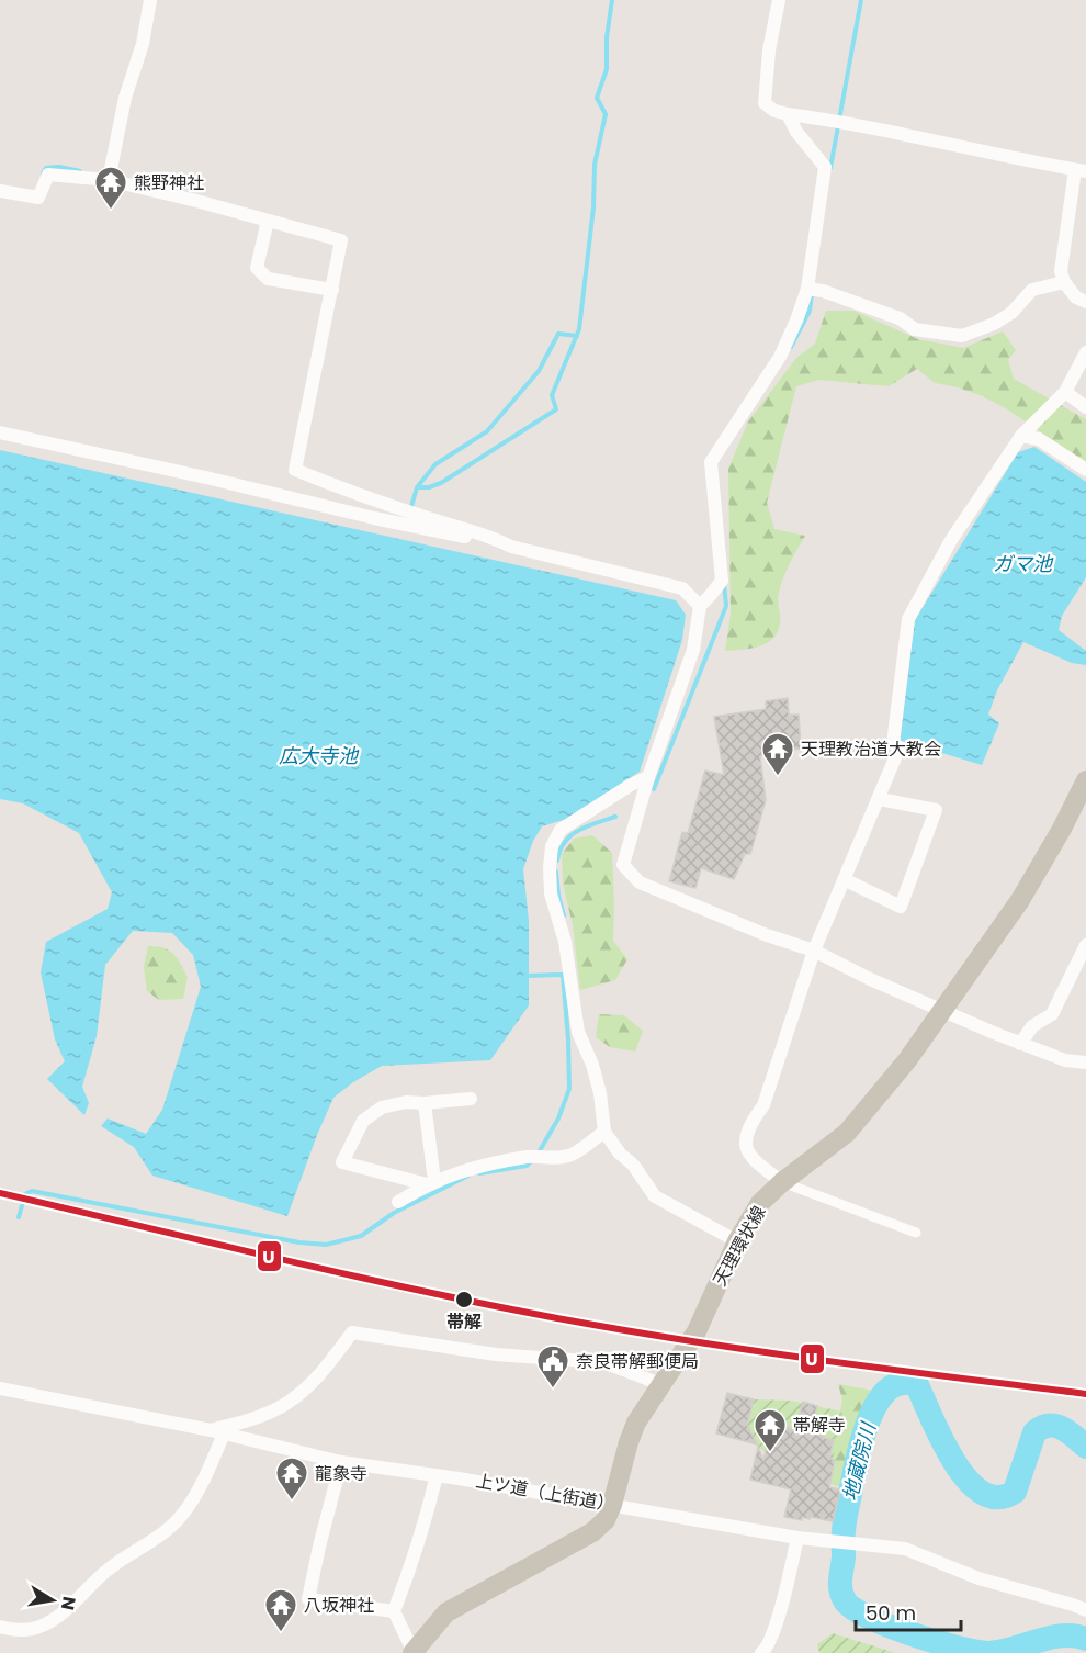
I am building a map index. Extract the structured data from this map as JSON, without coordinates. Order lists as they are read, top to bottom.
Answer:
{
  "streets": {
    "main road": ["天理環状線"],
    "street": ["上ツ道（上街道）"]
  },
  "crossings": [
    ["天理環状線", "上ツ道（上街道）"]
  ],
  "water": ["ガマ池", "広大寺池", "地蔵院川"],
  "places": {
    "temple": [
      "熊野神社",
      "天理教治道大教会",
      "帯解寺",
      "龍象寺",
      "八坂神社"
    ],
    "other": ["帯解"],
    "public building": ["奈良帯解郵便局"]
  },
  "lines": ["transit line U"],
  "scale_bar": "50 m",
  "north": "right"
}
